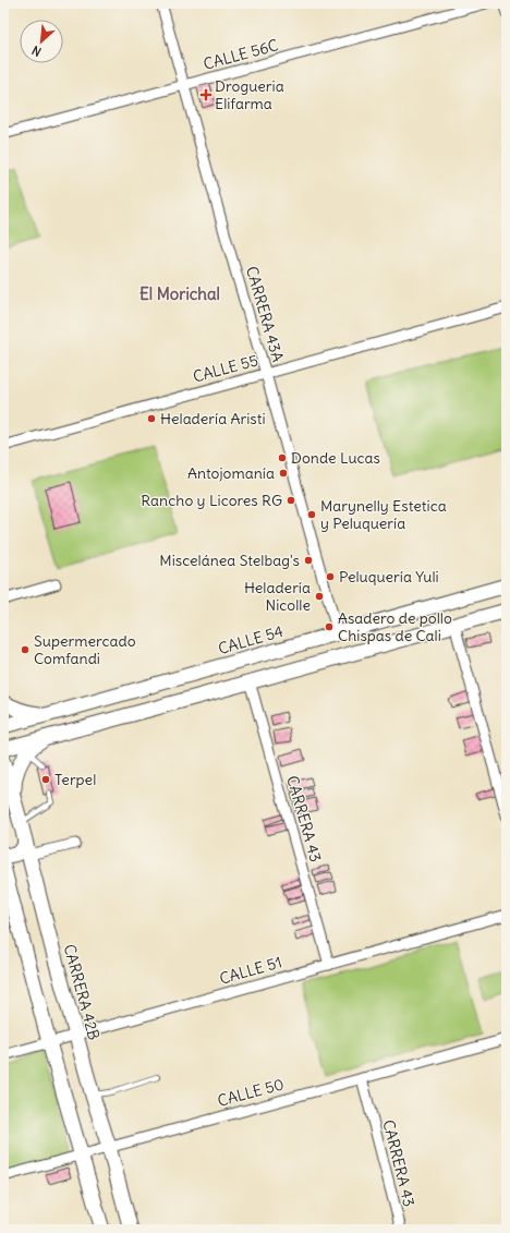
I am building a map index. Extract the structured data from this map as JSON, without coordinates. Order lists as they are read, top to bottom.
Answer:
{
  "streets": {
    "main road": ["CALLE 54", "CARRERA 42B"],
    "street": [
      "CALLE 56C",
      "CARRERA 43A",
      "CALLE 55",
      "CARRERA 43",
      "CALLE 51",
      "CALLE 50"
    ]
  },
  "crossings": [
    ["CALLE 56C", "CARRERA 43A"],
    ["CARRERA 43A", "CALLE 55"],
    ["CARRERA 43A", "CALLE 54"],
    ["CARRERA 43", "CALLE 51"],
    ["CARRERA 43", "CALLE 50"],
    ["CALLE 51", "CARRERA 42B"],
    ["CARRERA 42B", "CALLE 50"]
  ],
  "districts": ["El Morichal"],
  "places": {
    "health": ["Drogueria Elifarma"],
    "other": [
      "Heladería Aristi",
      "Donde Lucas",
      "Antojomanía",
      "Rancho y Licores RG",
      "Marynelly Estetica y Peluquería",
      "Miscelánea Stelbag's",
      "Peluquería Yuli",
      "Heladería Nicolle",
      "Asadero de pollo Chispas de Cali",
      "Supermercado Comfandi",
      "Terpel"
    ]
  },
  "north": "bottom left"
}
